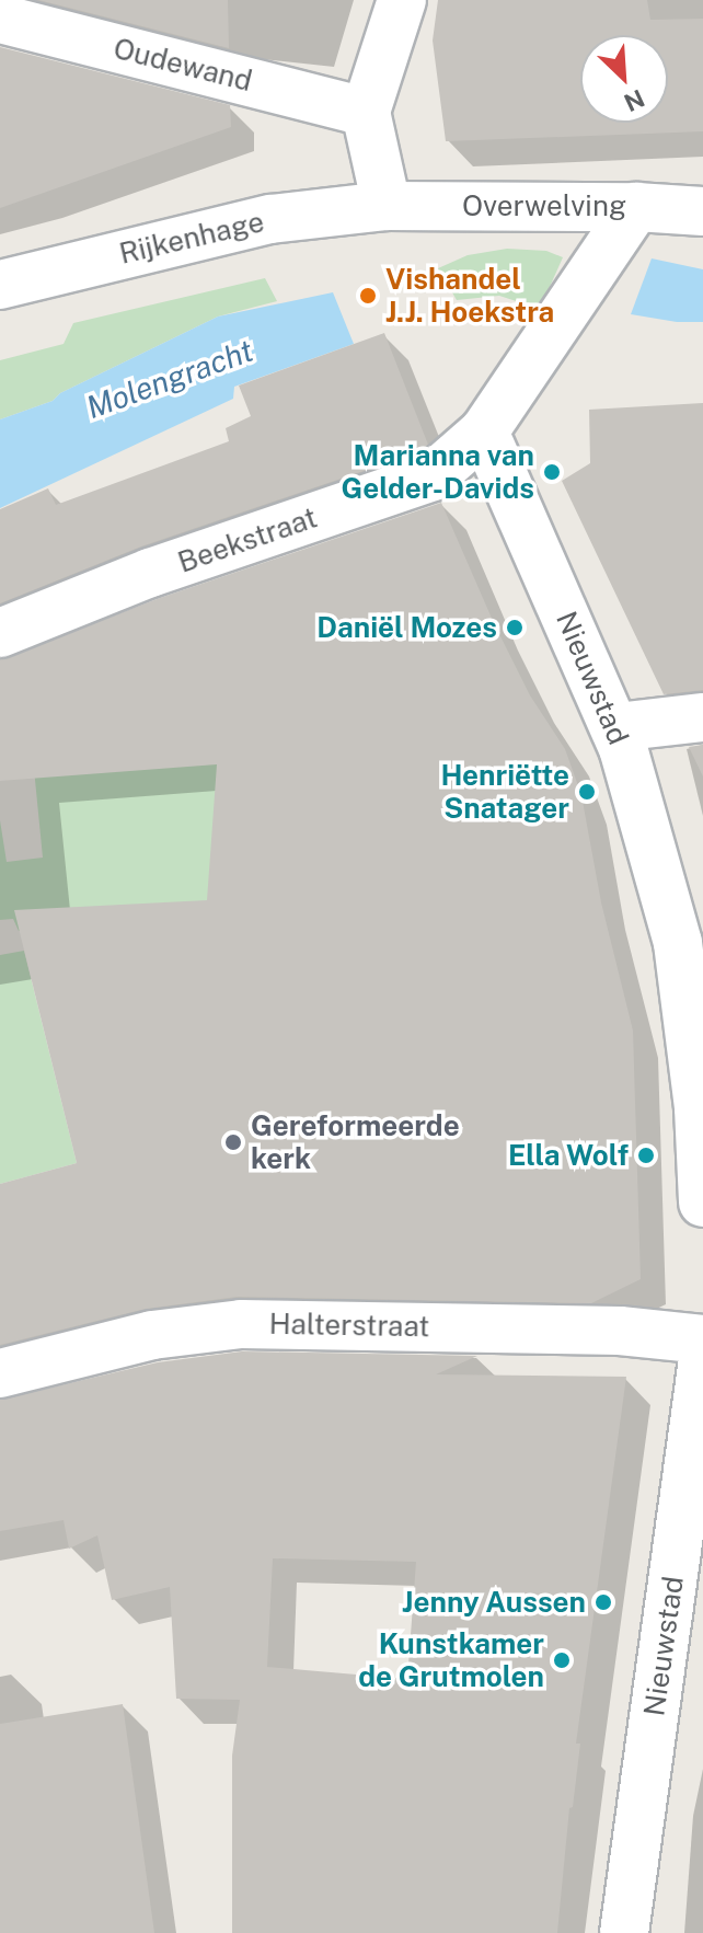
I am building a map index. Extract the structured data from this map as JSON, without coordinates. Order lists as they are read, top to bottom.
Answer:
{
  "streets": {
    "street": [
      "Oudewand",
      "Overwelving",
      "Rijkenhage",
      "Beekstraat",
      "Nieuwstad",
      "Halterstraat"
    ]
  },
  "crossings": [
    ["Overwelving", "Rijkenhage"],
    ["Beekstraat", "Nieuwstad"]
  ],
  "water": ["Molengracht"],
  "places": [
    "Vishandel J.J. Hoekstra",
    "Marianna van Gelder-Davids",
    "Daniël Mozes",
    "Henriëtte Snatager",
    "Gereformeerde kerk",
    "Ella Wolf",
    "Jenny Aussen",
    "Kunstkamer de Grutmolen"
  ],
  "north": "bottom right"
}
